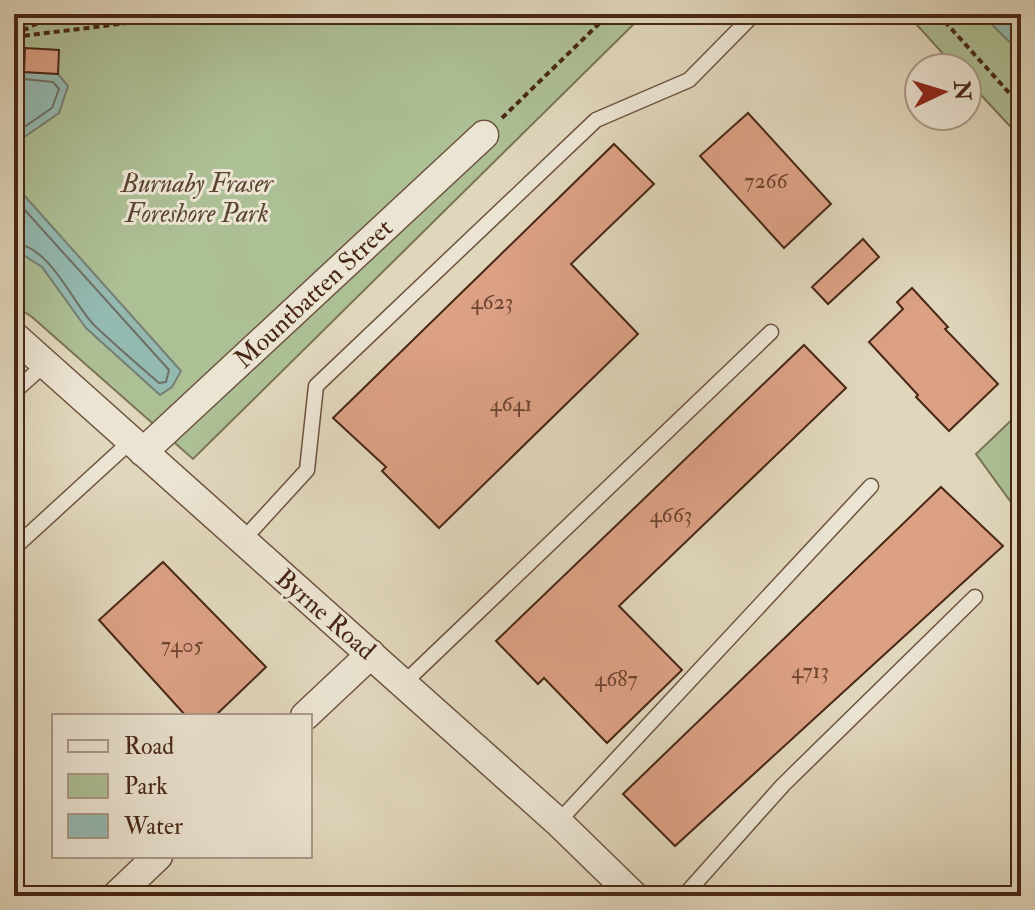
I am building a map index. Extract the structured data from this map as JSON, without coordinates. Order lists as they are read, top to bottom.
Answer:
{
  "streets": {
    "street": ["Mountbatten Street", "Byrne Road"]
  },
  "crossings": [
    ["Mountbatten Street", "Byrne Road"]
  ],
  "parks": ["Burnaby Fraser Foreshore Park"],
  "house_numbers": [
    "7266",
    "4623",
    "4641",
    "4663",
    "7405",
    "4713",
    "4687"
  ],
  "legend": ["Road", "Park", "Water"],
  "north": "right"
}
